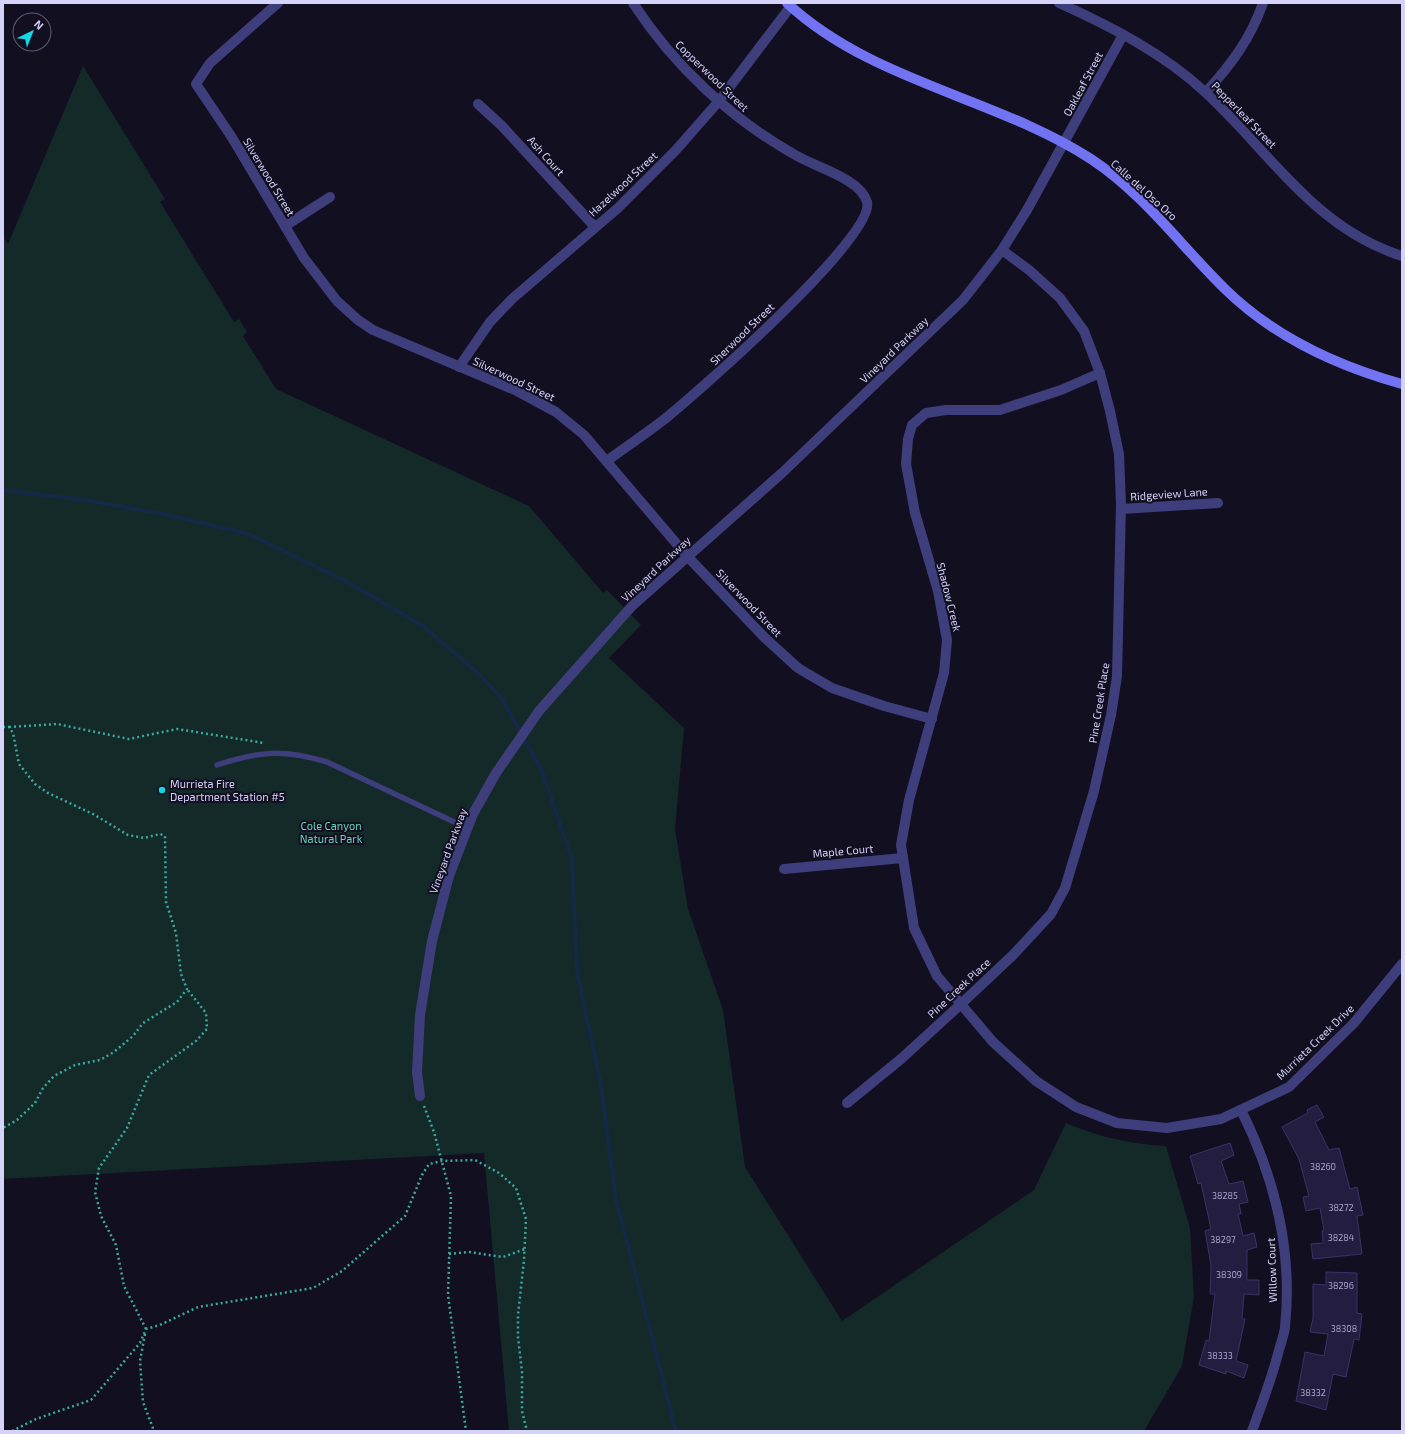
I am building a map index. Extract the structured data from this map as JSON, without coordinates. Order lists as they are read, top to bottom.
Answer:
{
  "streets": {
    "main road": ["Calle del Oso Oro"],
    "street": [
      "Copperwood Street",
      "Oakleaf Street",
      "Pepperleaf Street",
      "Ash Court",
      "Silverwood Street",
      "Hazelwood Street",
      "Sherwood Street",
      "Vineyard Parkway",
      "Ridgeview Lane",
      "Shadow Creek",
      "Pine Creek Place",
      "Maple Court",
      "Murrieta Creek Drive",
      "Willow Court"
    ]
  },
  "crossings": [
    ["Copperwood Street", "Hazelwood Street"],
    ["Copperwood Street", "Sherwood Street"],
    ["Oakleaf Street", "Pepperleaf Street"],
    ["Oakleaf Street", "Calle del Oso Oro"],
    ["Oakleaf Street", "Vineyard Parkway"],
    ["Ash Court", "Hazelwood Street"],
    ["Silverwood Street", "Hazelwood Street"],
    ["Silverwood Street", "Sherwood Street"],
    ["Silverwood Street", "Vineyard Parkway"],
    ["Silverwood Street", "Shadow Creek"],
    ["Hazelwood Street", "Calle del Oso Oro"],
    ["Calle del Oso Oro", "Vineyard Parkway"],
    ["Vineyard Parkway", "Pine Creek Place"],
    ["Ridgeview Lane", "Pine Creek Place"],
    ["Shadow Creek", "Pine Creek Place"],
    ["Shadow Creek", "Maple Court"],
    ["Shadow Creek", "Murrieta Creek Drive"],
    ["Pine Creek Place", "Murrieta Creek Drive"],
    ["Murrieta Creek Drive", "Willow Court"]
  ],
  "parks": ["Cole Canyon Natural Park"],
  "places": ["Murrieta Fire Department Station #5"],
  "house_numbers": [
    "38260",
    "38285",
    "38272",
    "38284",
    "38297",
    "38309",
    "38296",
    "38308",
    "38333",
    "38332"
  ],
  "north": "top right"
}
